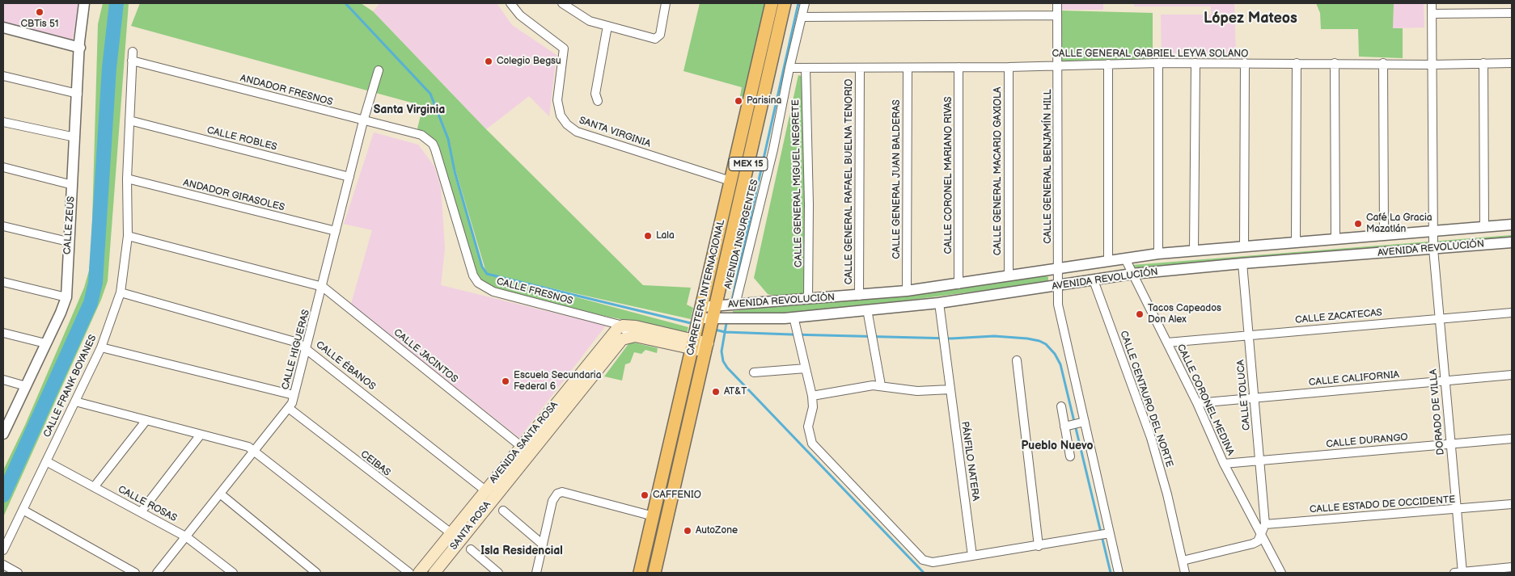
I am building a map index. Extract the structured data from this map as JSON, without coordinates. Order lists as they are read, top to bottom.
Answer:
{
  "streets": {
    "main road": [
      "MEX 15",
      "CARRETERA INTERNACIONAL",
      "AVENIDA SANTA ROSA",
      "SANTA ROSA"
    ],
    "street": [
      "CALLE GENERAL GABRIEL LEYVA SOLANO",
      "ANDADOR FRESNOS",
      "SANTA VIRGINIA",
      "CALLE ROBLES",
      "CALLE GENERAL BENJAMÍN HILL",
      "CALLE GENERAL MACARIO GAXIOLA",
      "CALLE CORONEL MARIANO RIVAS",
      "CALLE GENERAL JUAN BALDERAS",
      "CALLE GENERAL RAFAEL BUELNA TENORIO",
      "CALLE GENERAL MIGUEL NEGRETE",
      "ANDADOR GIRASOLES",
      "CALLE ZEUS",
      "AVENIDA INSURGENTES",
      "AVENIDA REVOLUCIÓN",
      "CALLE FRESNOS",
      "CALLE ZACATECAS",
      "CALLE HIGUERAS",
      "CALLE JACINTOS",
      "CALLE ÉBANOS",
      "CALLE CALIFORNIA",
      "CALLE FRANK BOYANES",
      "CALLE TOLUCA",
      "CALLE CENTAURO DEL NORTE",
      "CALLE CORONEL MEDINA",
      "DORADO DE VILLA",
      "CALLE DURANGO",
      "PÁNFILO NATERA",
      "CEIBAS",
      "CALLE ROSAS",
      "CALLE ESTADO DE OCCIDENTE"
    ]
  },
  "crossings": [
    ["CALLE GENERAL GABRIEL LEYVA SOLANO", "CALLE GENERAL BENJAMÍN HILL"],
    ["CALLE GENERAL GABRIEL LEYVA SOLANO", "CALLE GENERAL MACARIO GAXIOLA"],
    ["CALLE GENERAL GABRIEL LEYVA SOLANO", "CALLE CORONEL MARIANO RIVAS"],
    ["CALLE GENERAL GABRIEL LEYVA SOLANO", "CALLE GENERAL JUAN BALDERAS"],
    ["CALLE GENERAL GABRIEL LEYVA SOLANO", "CALLE GENERAL RAFAEL BUELNA TENORIO"],
    ["CALLE GENERAL GABRIEL LEYVA SOLANO", "CALLE GENERAL MIGUEL NEGRETE"],
    ["CALLE GENERAL GABRIEL LEYVA SOLANO", "AVENIDA INSURGENTES"],
    ["CALLE GENERAL GABRIEL LEYVA SOLANO", "DORADO DE VILLA"],
    ["ANDADOR FRESNOS", "CALLE FRESNOS"],
    ["ANDADOR FRESNOS", "CALLE HIGUERAS"],
    ["ANDADOR FRESNOS", "CALLE FRANK BOYANES"],
    ["SANTA VIRGINIA", "CARRETERA INTERNACIONAL"],
    ["CALLE ROBLES", "CALLE HIGUERAS"],
    ["CALLE ROBLES", "CALLE FRANK BOYANES"],
    ["CALLE GENERAL BENJAMÍN HILL", "AVENIDA REVOLUCIÓN"],
    ["CALLE GENERAL MACARIO GAXIOLA", "AVENIDA REVOLUCIÓN"],
    ["CALLE CORONEL MARIANO RIVAS", "AVENIDA REVOLUCIÓN"],
    ["CALLE GENERAL JUAN BALDERAS", "AVENIDA REVOLUCIÓN"],
    ["CALLE GENERAL RAFAEL BUELNA TENORIO", "AVENIDA REVOLUCIÓN"],
    ["CALLE GENERAL MIGUEL NEGRETE", "AVENIDA REVOLUCIÓN"],
    ["ANDADOR GIRASOLES", "CALLE HIGUERAS"],
    ["ANDADOR GIRASOLES", "CALLE FRANK BOYANES"],
    ["AVENIDA INSURGENTES", "AVENIDA REVOLUCIÓN"],
    ["AVENIDA REVOLUCIÓN", "CARRETERA INTERNACIONAL"],
    ["AVENIDA REVOLUCIÓN", "CALLE TOLUCA"],
    ["AVENIDA REVOLUCIÓN", "CALLE CENTAURO DEL NORTE"],
    ["AVENIDA REVOLUCIÓN", "CALLE CORONEL MEDINA"],
    ["AVENIDA REVOLUCIÓN", "DORADO DE VILLA"],
    ["AVENIDA REVOLUCIÓN", "PÁNFILO NATERA"],
    ["CALLE FRESNOS", "AVENIDA SANTA ROSA"],
    ["CALLE ZACATECAS", "CALLE TOLUCA"],
    ["CALLE ZACATECAS", "CALLE CORONEL MEDINA"],
    ["CALLE ZACATECAS", "DORADO DE VILLA"],
    ["CALLE HIGUERAS", "CALLE JACINTOS"],
    ["CALLE HIGUERAS", "CALLE ÉBANOS"],
    ["CALLE HIGUERAS", "CEIBAS"],
    ["CALLE HIGUERAS", "CALLE ROSAS"],
    ["CALLE JACINTOS", "AVENIDA SANTA ROSA"],
    ["CALLE JACINTOS", "SANTA ROSA"],
    ["CALLE ÉBANOS", "CALLE FRANK BOYANES"],
    ["CALLE ÉBANOS", "AVENIDA SANTA ROSA"],
    ["CALLE CALIFORNIA", "CALLE TOLUCA"],
    ["CALLE CALIFORNIA", "CALLE CORONEL MEDINA"],
    ["CALLE CALIFORNIA", "DORADO DE VILLA"],
    ["CALLE FRANK BOYANES", "CALLE ROSAS"],
    ["CALLE TOLUCA", "CALLE DURANGO"],
    ["CALLE TOLUCA", "CALLE ESTADO DE OCCIDENTE"],
    ["CALLE CORONEL MEDINA", "CALLE DURANGO"],
    ["DORADO DE VILLA", "CALLE DURANGO"],
    ["DORADO DE VILLA", "CALLE ESTADO DE OCCIDENTE"],
    ["AVENIDA SANTA ROSA", "CEIBAS"],
    ["AVENIDA SANTA ROSA", "SANTA ROSA"],
    ["CEIBAS", "SANTA ROSA"]
  ],
  "districts": [
    "López Mateos",
    "Santa Virginia",
    "Pueblo Nuevo",
    "Isla Residencial"
  ],
  "places": [
    "CBTis 51",
    "Colegio Begsu",
    "Parisina",
    "Café La Gracia Mazatlán",
    "Lala",
    "Tacos Capeados Don Alex",
    "Escuela Secundaria Federal 6",
    "AT&T",
    "CAFFENIO",
    "AutoZone"
  ]
}
